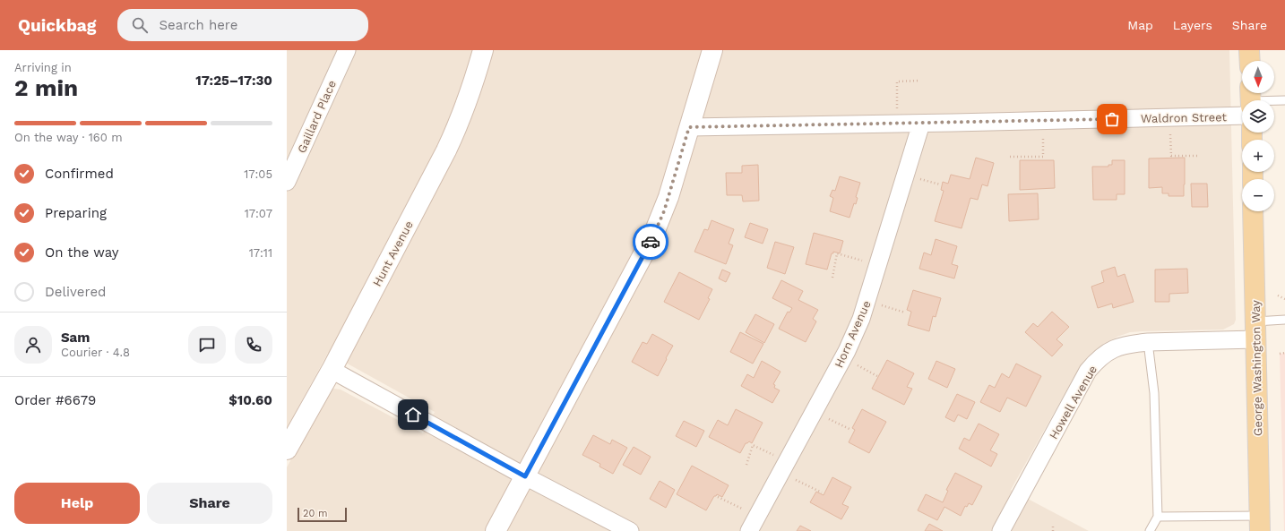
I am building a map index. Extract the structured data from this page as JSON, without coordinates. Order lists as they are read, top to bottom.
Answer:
{
  "streets": {
    "main road": ["George Washington Way"],
    "street": [
      "Gaillard Place",
      "Waldron Street",
      "Hunt Avenue",
      "Horn Avenue",
      "Howell Avenue"
    ]
  },
  "crossings": [
    ["Waldron Street", "Horn Avenue"],
    ["George Washington Way", "Howell Avenue"]
  ],
  "scale_bar": "20 m",
  "north": "bottom",
  "page": {
    "header": "Quickbag",
    "search": "Search here",
    "nav": ["Map", "Layers", "Share"],
    "heading": ["2 min", "Arriving in", "17:25–17:30"],
    "panel": [
      "Sam",
      "Courier · 4.8",
      "Order #6679",
      "$10.60"
    ],
    "map_buttons": ["+", "−"],
    "bar": "On the way · 160 m",
    "list": [
      ["Confirmed", "17:05"],
      ["Preparing", "17:07"],
      ["On the way", "17:11"],
      "Delivered"
    ],
    "buttons": ["Help", "Share"],
    "scale": "20 m"
  }
}
